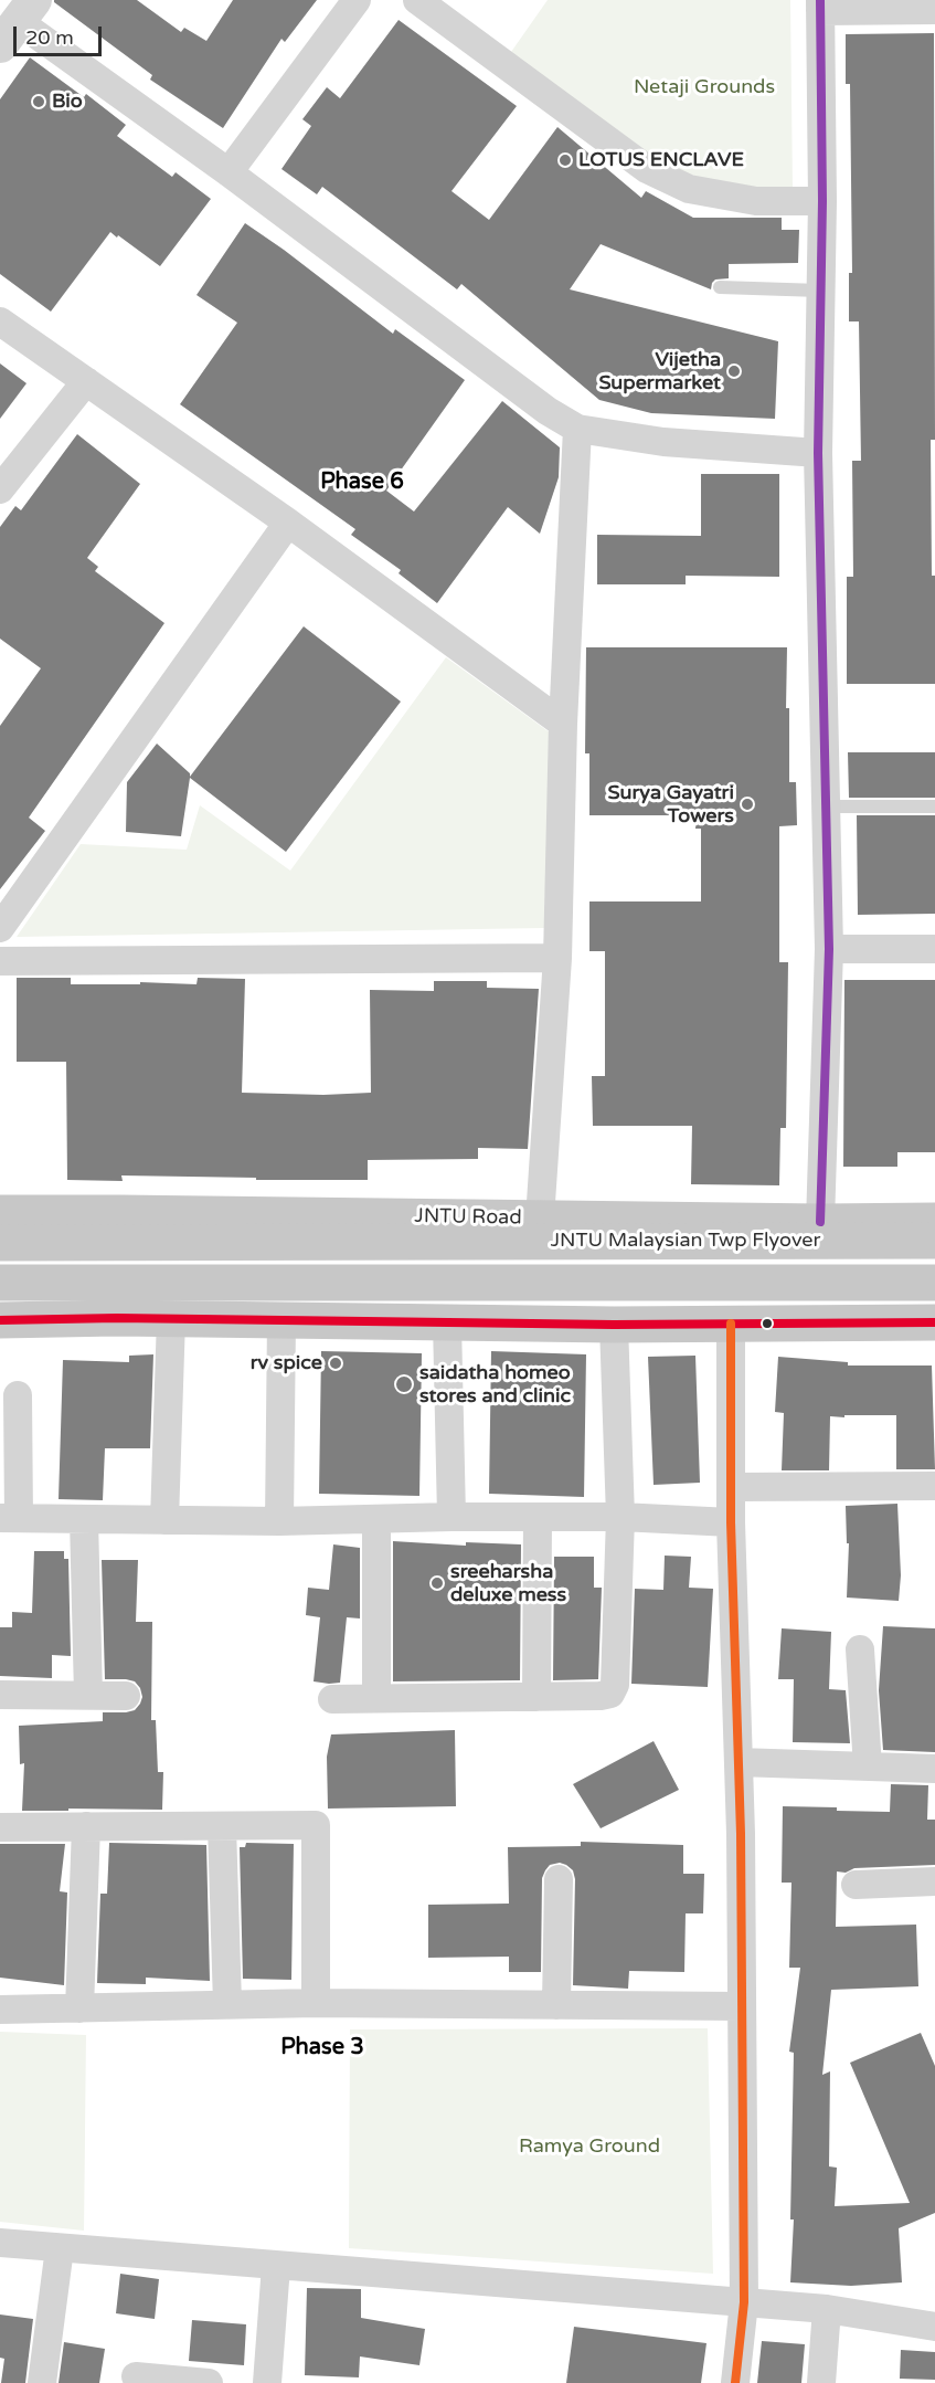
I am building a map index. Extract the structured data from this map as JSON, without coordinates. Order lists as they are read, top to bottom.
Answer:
{
  "streets": {
    "main road": ["JNTU Road", "JNTU Malaysian Twp Flyover"]
  },
  "districts": ["Phase 6", "Phase 3"],
  "parks": ["Netaji Grounds", "Ramya Ground"],
  "places": [
    "Bio",
    "LOTUS ENCLAVE",
    "Vijetha Supermarket",
    "Surya Gayatri Towers",
    "rv spice",
    "saidatha homeo stores and clinic",
    "sreeharsha deluxe mess"
  ],
  "lines": ["transit line 20"],
  "scale_bar": "20 m"
}
